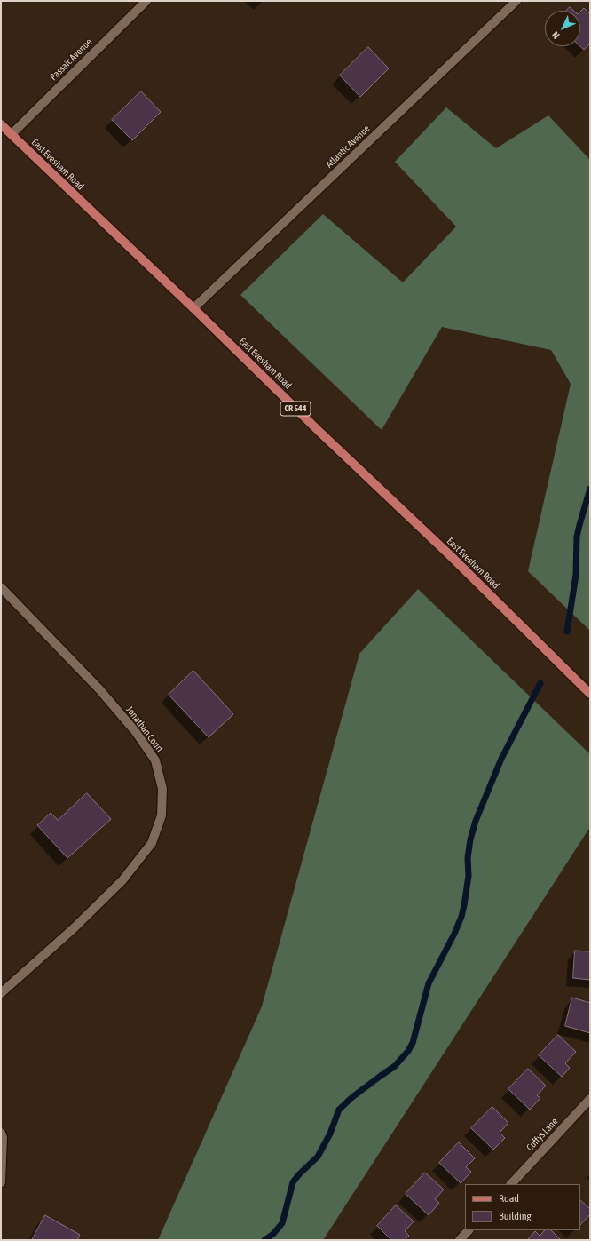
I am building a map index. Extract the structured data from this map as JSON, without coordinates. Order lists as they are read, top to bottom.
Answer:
{
  "streets": {
    "main road": ["East Evesham Road", "CR 544"],
    "street": [
      "Passaic Avenue",
      "Atlantic Avenue",
      "Jonathan Court",
      "Cuffys Lane"
    ]
  },
  "crossings": [
    ["Passaic Avenue", "East Evesham Road"],
    ["Atlantic Avenue", "East Evesham Road"]
  ],
  "legend": ["Road", "Building"],
  "north": "bottom left"
}
